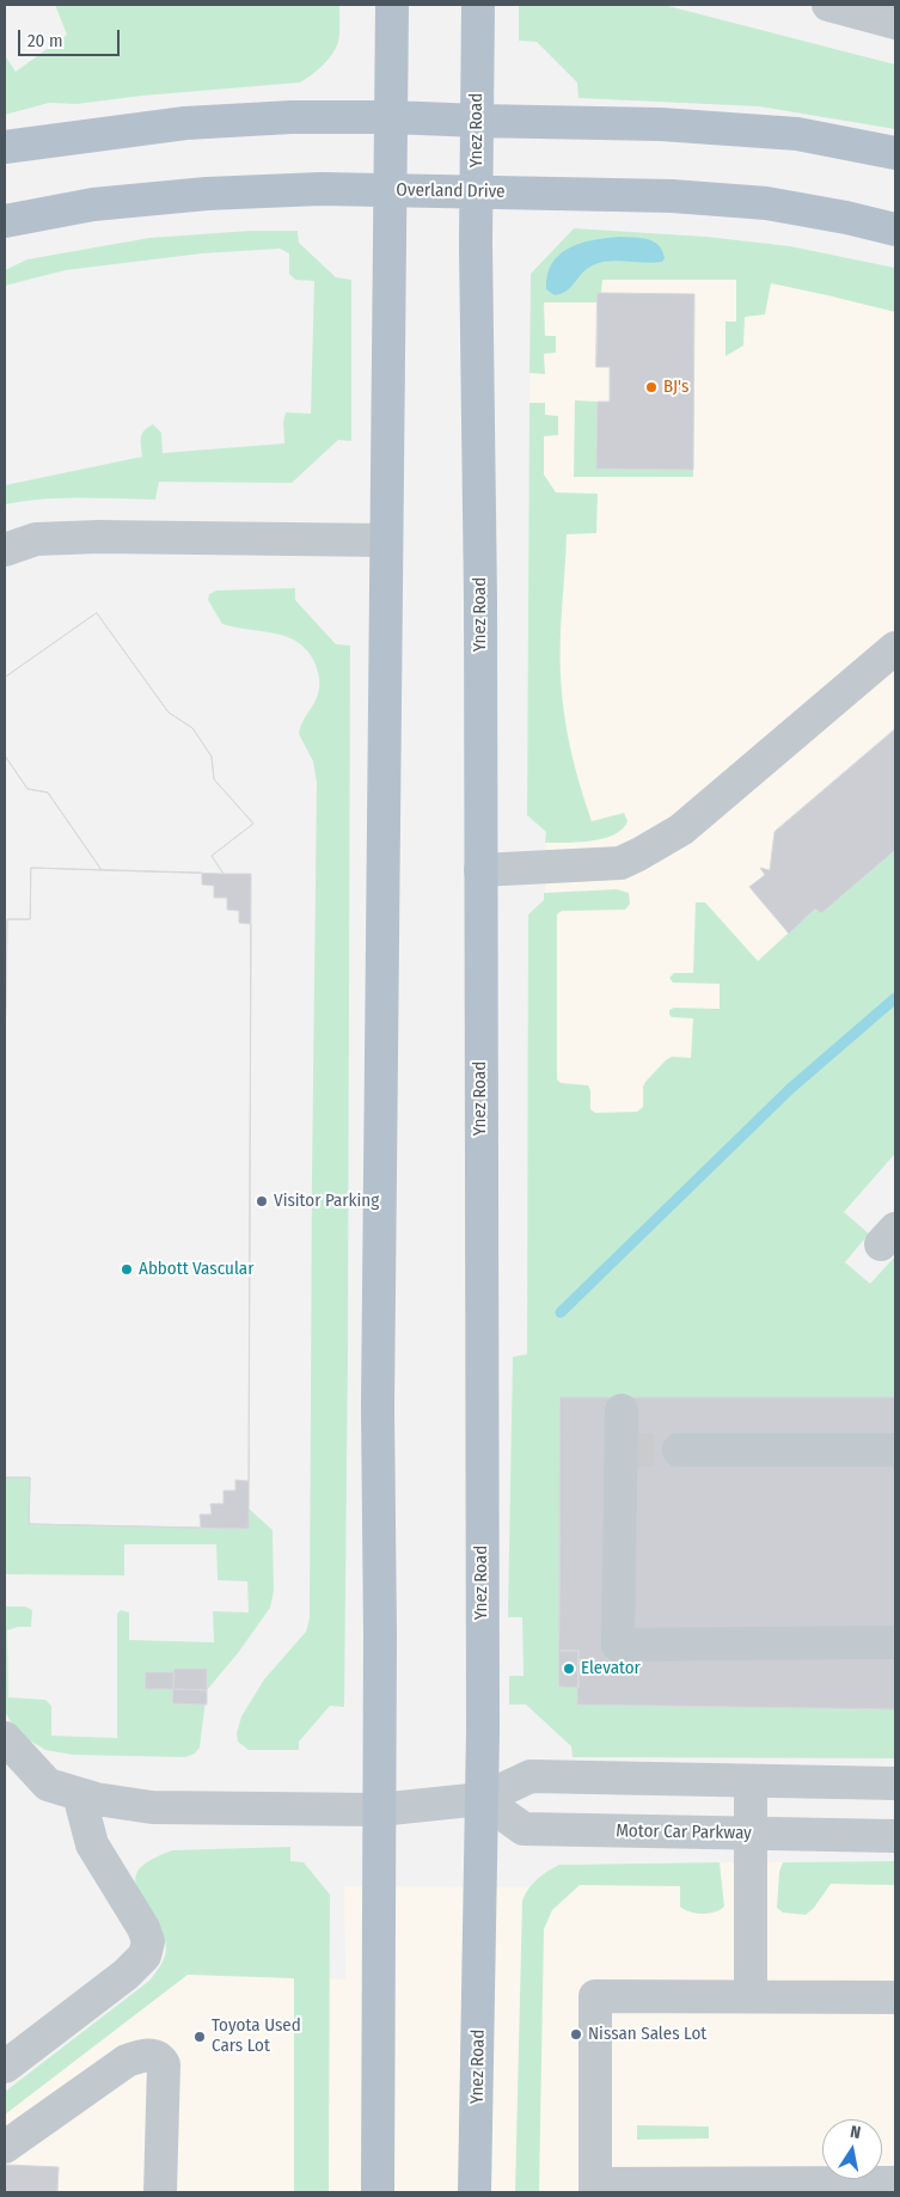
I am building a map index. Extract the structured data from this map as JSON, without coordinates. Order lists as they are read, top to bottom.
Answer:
{
  "streets": {
    "main road": ["Ynez Road", "Overland Drive"],
    "street": ["Motor Car Parkway"]
  },
  "crossings": [
    ["Ynez Road", "Overland Drive"],
    ["Ynez Road", "Motor Car Parkway"]
  ],
  "places": [
    "BJ's",
    "Visitor Parking",
    "Abbott Vascular",
    "Elevator",
    "Nissan Sales Lot",
    "Toyota Used Cars Lot"
  ],
  "scale_bar": "20 m",
  "north": "top"
}
